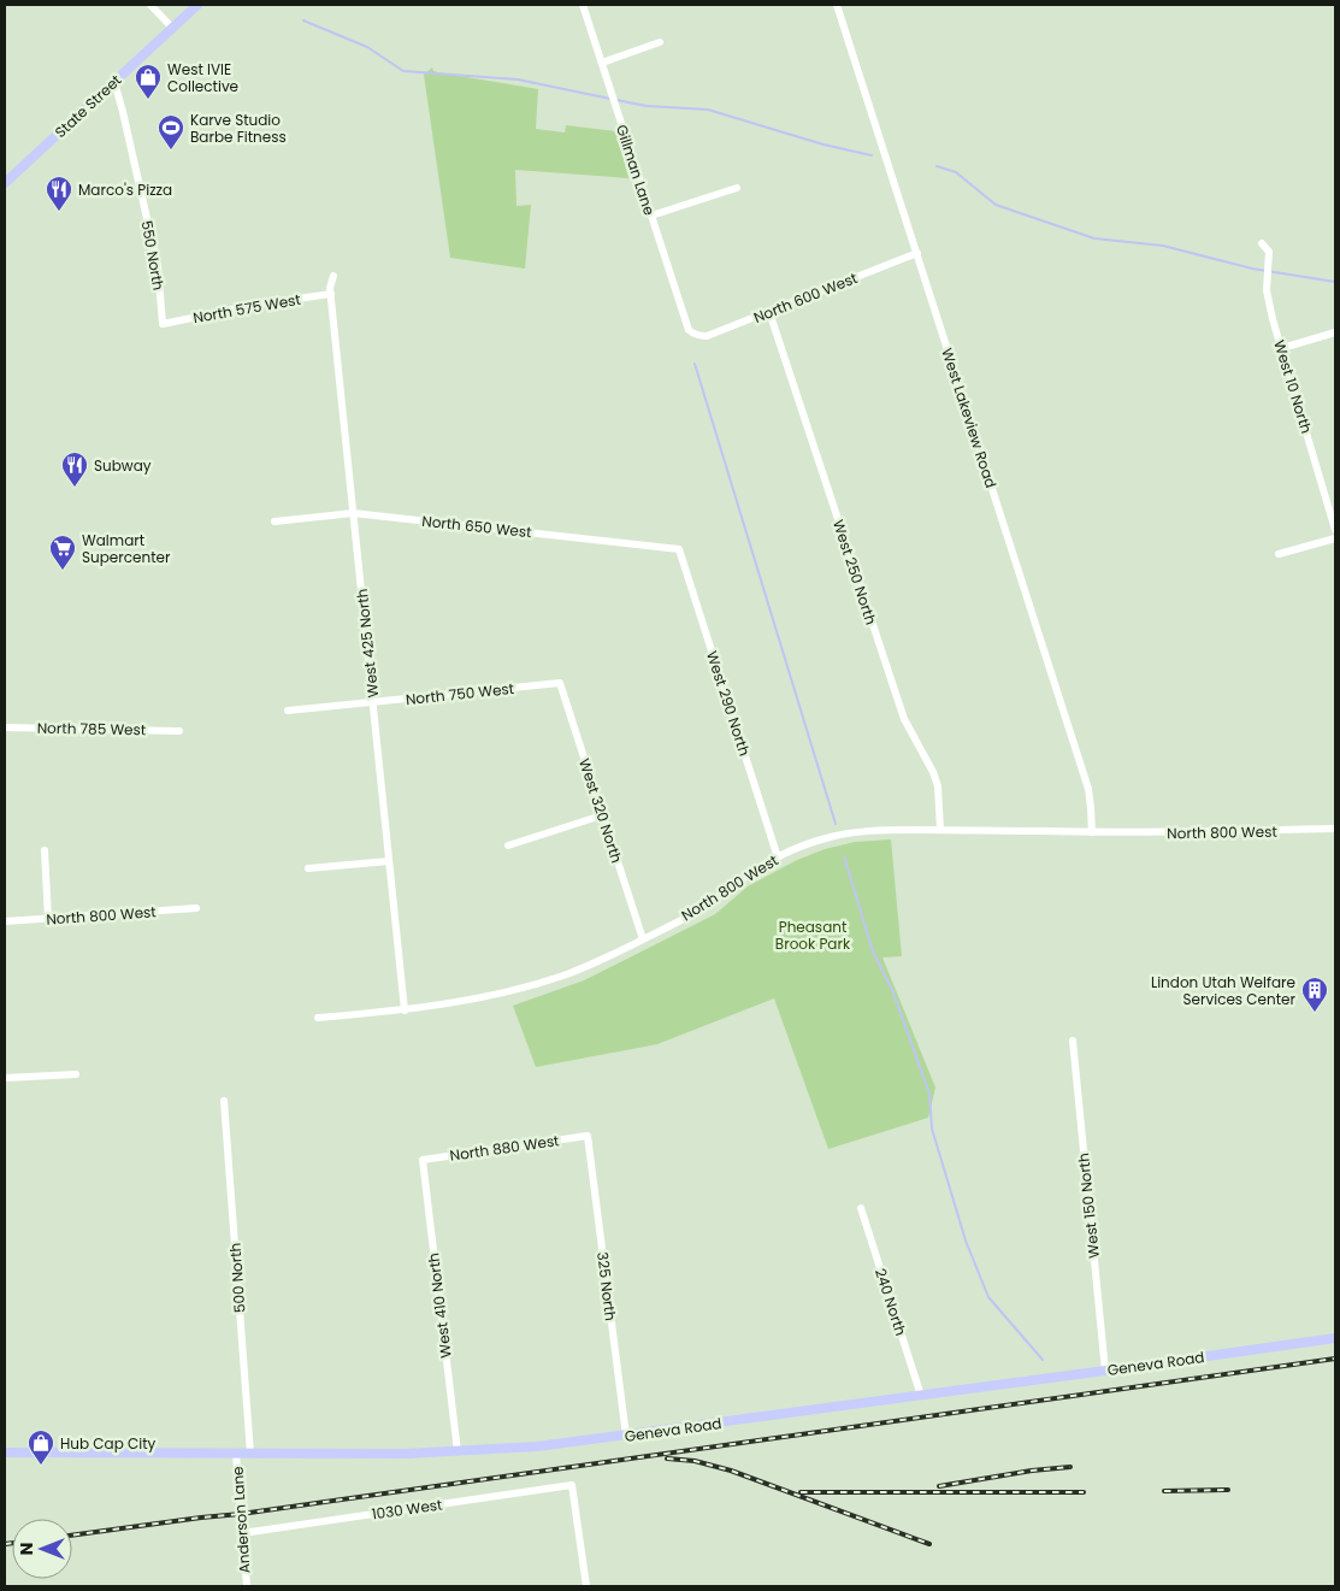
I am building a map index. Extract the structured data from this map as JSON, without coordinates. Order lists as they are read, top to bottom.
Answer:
{
  "streets": {
    "main road": ["State Street", "Geneva Road"],
    "street": [
      "Gillman Lane",
      "550 North",
      "North 600 West",
      "North 575 West",
      "West 10 North",
      "West Lakeview Road",
      "North 650 West",
      "West 250 North",
      "West 425 North",
      "North 750 West",
      "West 290 North",
      "North 785 West",
      "West 320 North",
      "North 800 West",
      "North 880 West",
      "West 150 North",
      "500 North",
      "325 North",
      "240 North",
      "West 410 North",
      "1030 West",
      "Anderson Lane"
    ]
  },
  "crossings": [
    ["State Street", "550 North"],
    ["Gillman Lane", "North 600 West"],
    ["550 North", "North 575 West"],
    ["North 600 West", "West Lakeview Road"],
    ["North 600 West", "West 250 North"],
    ["North 575 West", "West 425 North"],
    ["West Lakeview Road", "North 800 West"],
    ["North 650 West", "West 425 North"],
    ["North 650 West", "West 290 North"],
    ["West 250 North", "North 800 West"],
    ["West 425 North", "North 750 West"],
    ["West 425 North", "North 800 West"],
    ["North 750 West", "West 320 North"],
    ["West 290 North", "North 800 West"],
    ["West 320 North", "North 800 West"],
    ["North 880 West", "325 North"],
    ["North 880 West", "West 410 North"],
    ["West 150 North", "Geneva Road"],
    ["500 North", "Geneva Road"],
    ["325 North", "Geneva Road"],
    ["240 North", "Geneva Road"],
    ["West 410 North", "Geneva Road"],
    ["Geneva Road", "Anderson Lane"],
    ["1030 West", "Anderson Lane"]
  ],
  "parks": ["Pheasant Brook Park"],
  "places": {
    "shop": ["West IVIE Collective", "Hub Cap City"],
    "sports": ["Karve Studio Barbe Fitness"],
    "restaurant": ["Marco's Pizza", "Subway"],
    "supermarket": ["Walmart Supercenter"],
    "building": ["Lindon Utah Welfare Services Center"]
  },
  "north": "left"
}
